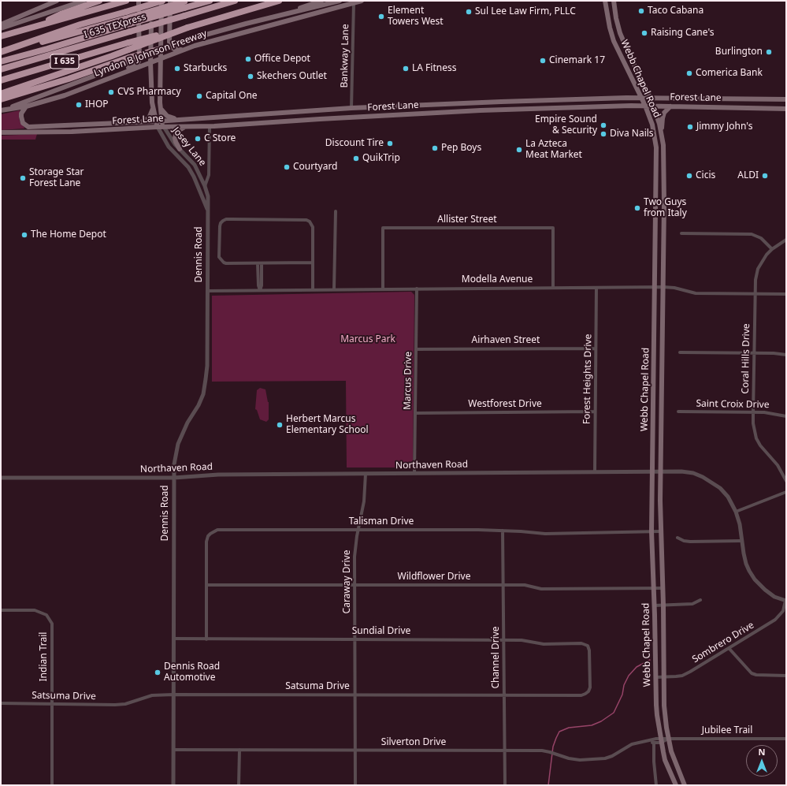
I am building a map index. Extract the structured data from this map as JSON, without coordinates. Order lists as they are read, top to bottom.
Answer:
{
  "streets": {
    "highway": ["I 635 TEXpress", "Lyndon B Johnson Freeway", "I 635"],
    "main road": ["Webb Chapel Road", "Forest Lane", "Josey Lane"],
    "street": [
      "Bankway Lane",
      "Allister Street",
      "Dennis Road",
      "Modella Avenue",
      "Airhaven Street",
      "Coral Hills Drive",
      "Forest Heights Drive",
      "Marcus Drive",
      "Westforest Drive",
      "Saint Croix Drive",
      "Northaven Road",
      "Talisman Drive",
      "Wildflower Drive",
      "Caraway Drive",
      "Sundial Drive",
      "Sombrero Drive",
      "Indian Trail",
      "Channel Drive",
      "Satsuma Drive",
      "Jubilee Trail",
      "Silverton Drive"
    ]
  },
  "crossings": [
    ["Lyndon B Johnson Freeway", "Bankway Lane"],
    ["Lyndon B Johnson Freeway", "Josey Lane"],
    ["Bankway Lane", "Forest Lane"],
    ["Webb Chapel Road", "Forest Lane"],
    ["Webb Chapel Road", "Modella Avenue"],
    ["Webb Chapel Road", "Northaven Road"],
    ["Webb Chapel Road", "Talisman Drive"],
    ["Webb Chapel Road", "Wildflower Drive"],
    ["Webb Chapel Road", "Sombrero Drive"],
    ["Webb Chapel Road", "Jubilee Trail"],
    ["Webb Chapel Road", "Silverton Drive"],
    ["Forest Lane", "Josey Lane"],
    ["Josey Lane", "Dennis Road"],
    ["Allister Street", "Modella Avenue"],
    ["Dennis Road", "Modella Avenue"],
    ["Dennis Road", "Northaven Road"],
    ["Dennis Road", "Sundial Drive"],
    ["Dennis Road", "Satsuma Drive"],
    ["Dennis Road", "Silverton Drive"],
    ["Modella Avenue", "Coral Hills Drive"],
    ["Modella Avenue", "Forest Heights Drive"],
    ["Modella Avenue", "Marcus Drive"],
    ["Airhaven Street", "Forest Heights Drive"],
    ["Airhaven Street", "Marcus Drive"],
    ["Coral Hills Drive", "Saint Croix Drive"],
    ["Forest Heights Drive", "Westforest Drive"],
    ["Forest Heights Drive", "Northaven Road"],
    ["Marcus Drive", "Westforest Drive"],
    ["Marcus Drive", "Northaven Road"],
    ["Northaven Road", "Caraway Drive"],
    ["Northaven Road", "Sombrero Drive"],
    ["Talisman Drive", "Wildflower Drive"],
    ["Talisman Drive", "Caraway Drive"],
    ["Talisman Drive", "Sundial Drive"],
    ["Talisman Drive", "Channel Drive"],
    ["Wildflower Drive", "Caraway Drive"],
    ["Wildflower Drive", "Channel Drive"],
    ["Caraway Drive", "Sundial Drive"],
    ["Caraway Drive", "Satsuma Drive"],
    ["Caraway Drive", "Silverton Drive"],
    ["Sundial Drive", "Channel Drive"],
    ["Sundial Drive", "Satsuma Drive"],
    ["Indian Trail", "Satsuma Drive"],
    ["Channel Drive", "Satsuma Drive"],
    ["Channel Drive", "Silverton Drive"],
    ["Jubilee Trail", "Silverton Drive"]
  ],
  "parks": ["Marcus Park"],
  "places": [
    "Taco Cabana",
    "Sul Lee Law Firm, PLLC",
    "Element Towers West",
    "Raising Cane's",
    "Burlington",
    "Office Depot",
    "Cinemark 17",
    "Starbucks",
    "LA Fitness",
    "Comerica Bank",
    "Skechers Outlet",
    "CVS Pharmacy",
    "Capital One",
    "IHOP",
    "Empire Sound & Security",
    "Jimmy John's",
    "Diva Nails",
    "C Store",
    "Discount Tire",
    "Pep Boys",
    "La Azteca Meat Market",
    "QuikTrip",
    "Courtyard",
    "Cicis",
    "ALDI",
    "Storage Star Forest Lane",
    "Two Guys from Italy",
    "The Home Depot",
    "Herbert Marcus Elementary School",
    "Dennis Road Automotive"
  ],
  "north": "top"
}
